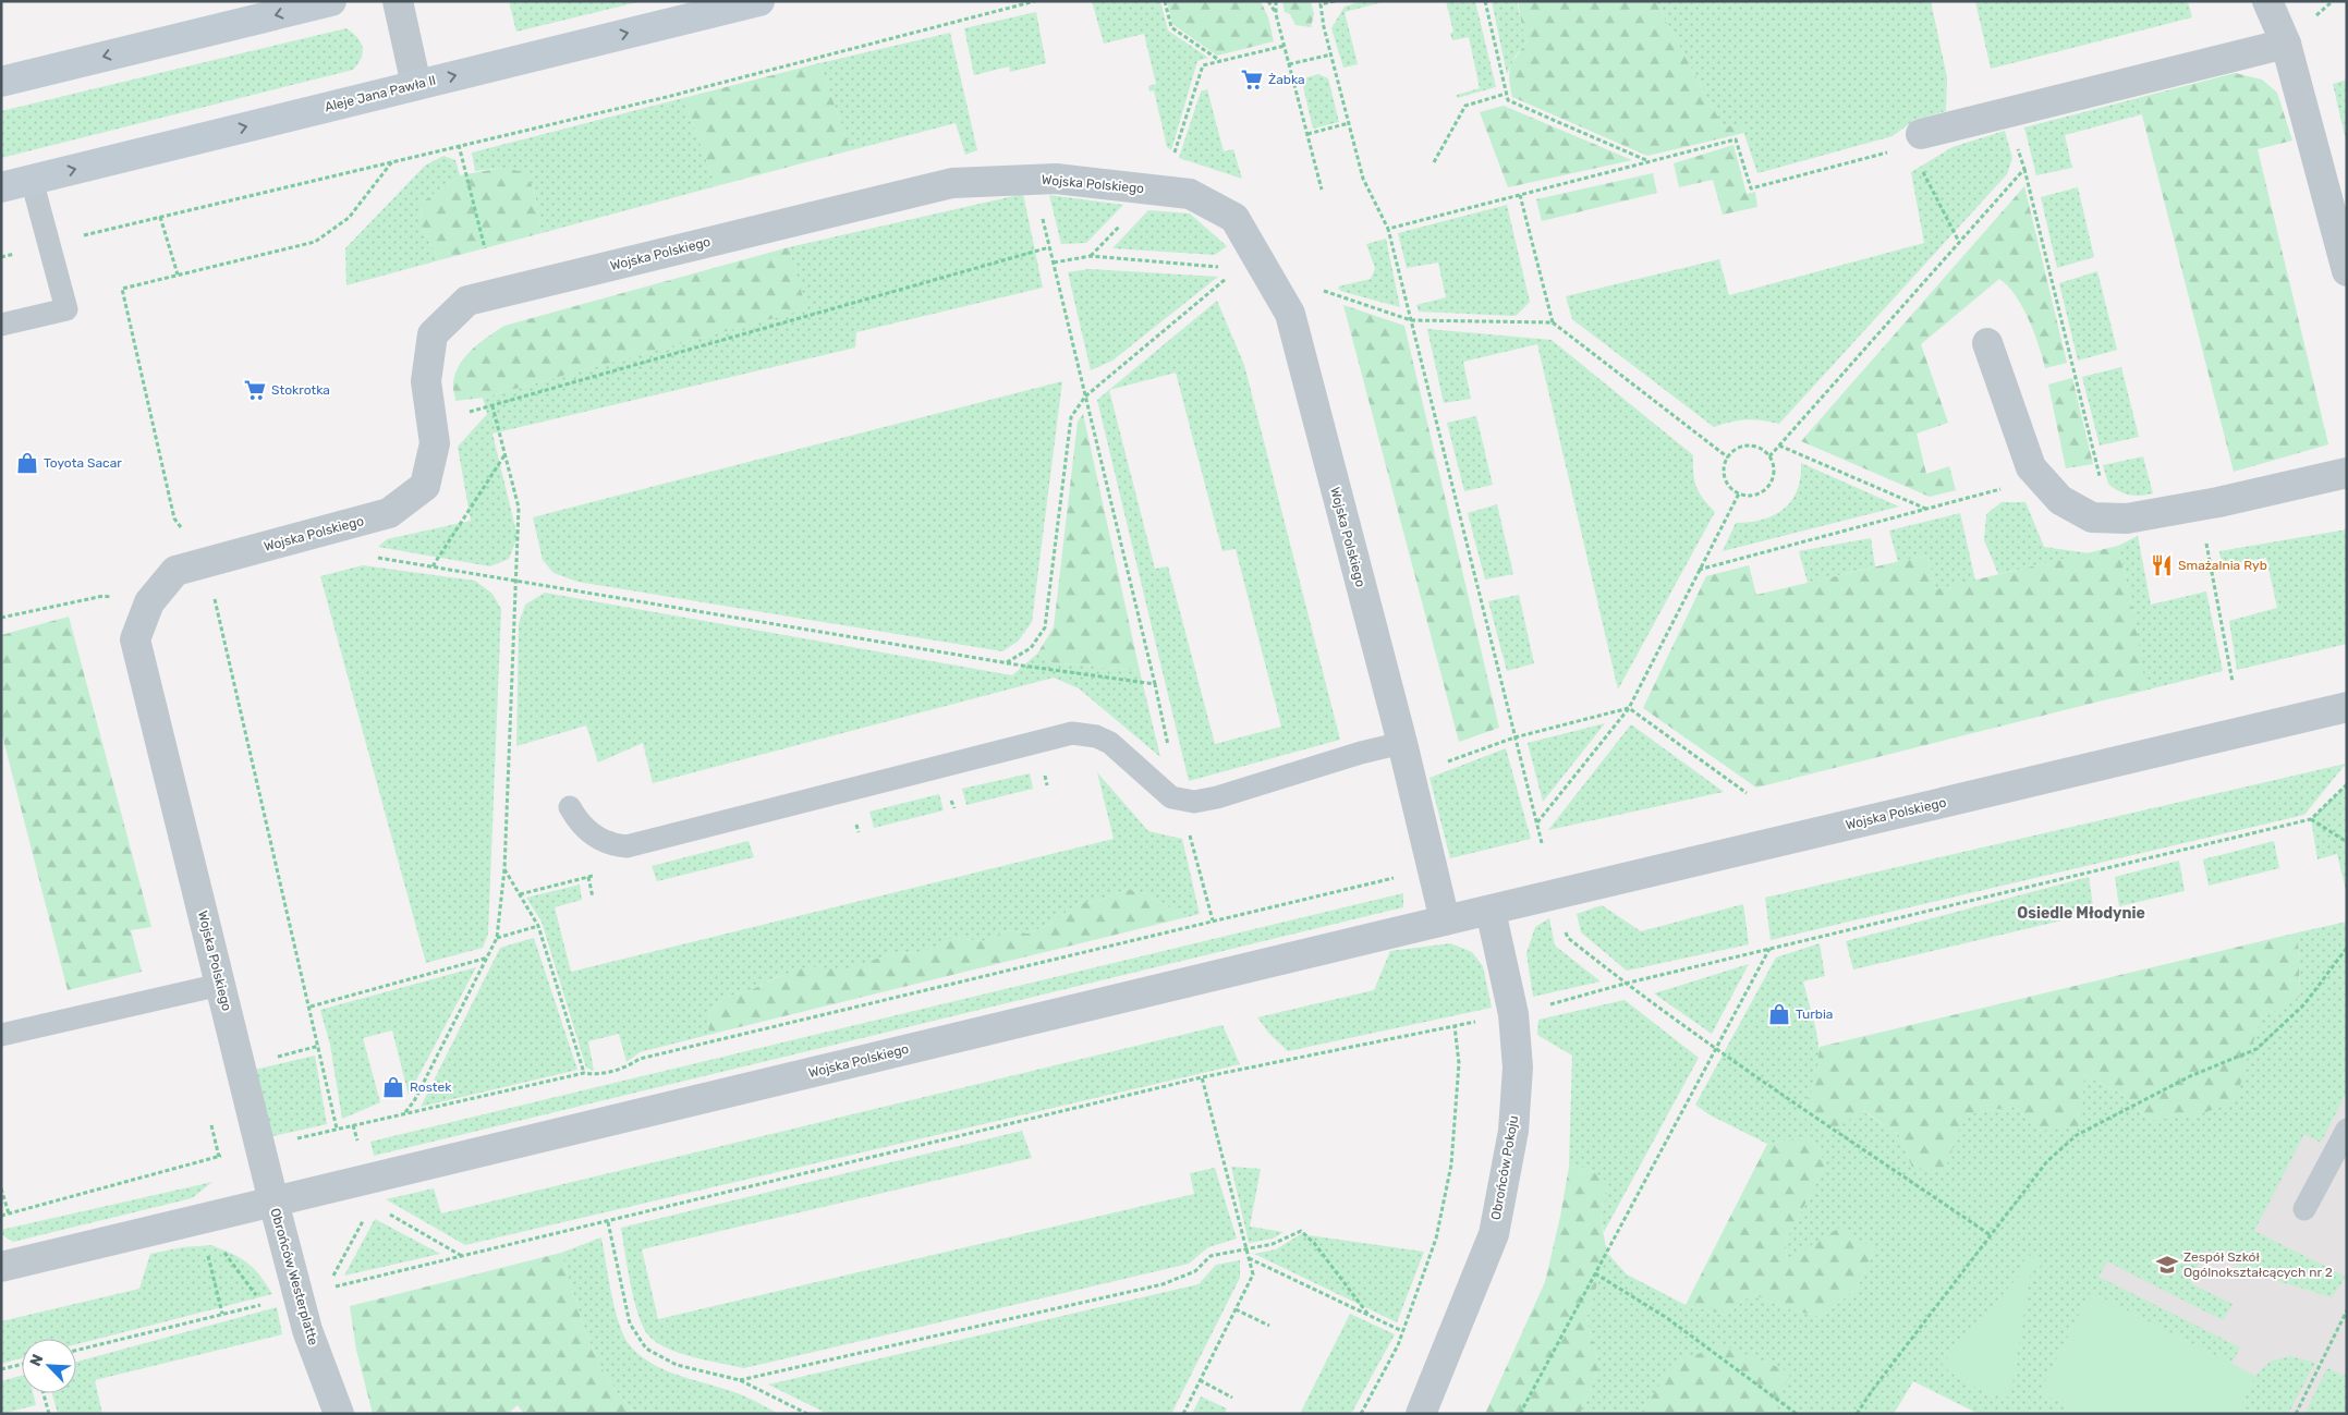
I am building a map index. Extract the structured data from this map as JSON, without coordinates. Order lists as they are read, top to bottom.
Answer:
{
  "streets": {
    "main road": ["Aleje Jana Pawła II"],
    "street": ["Wojska Polskiego", "Obrońców Pokoju", "Obrońców Westerplatte"]
  },
  "crossings": [
    ["Wojska Polskiego", "Obrońców Pokoju"],
    ["Wojska Polskiego", "Obrońców Westerplatte"]
  ],
  "districts": ["Osiedle Młodynie"],
  "places": {
    "supermarket": ["Żabka", "Stokrotka"],
    "shop": ["Toyota Sacar", "Turbia", "Rostek"],
    "restaurant": ["Smażalnia Ryb"],
    "school or university": ["Zespół Szkół Ogólnokształcących nr 2"]
  },
  "north": "top left"
}
